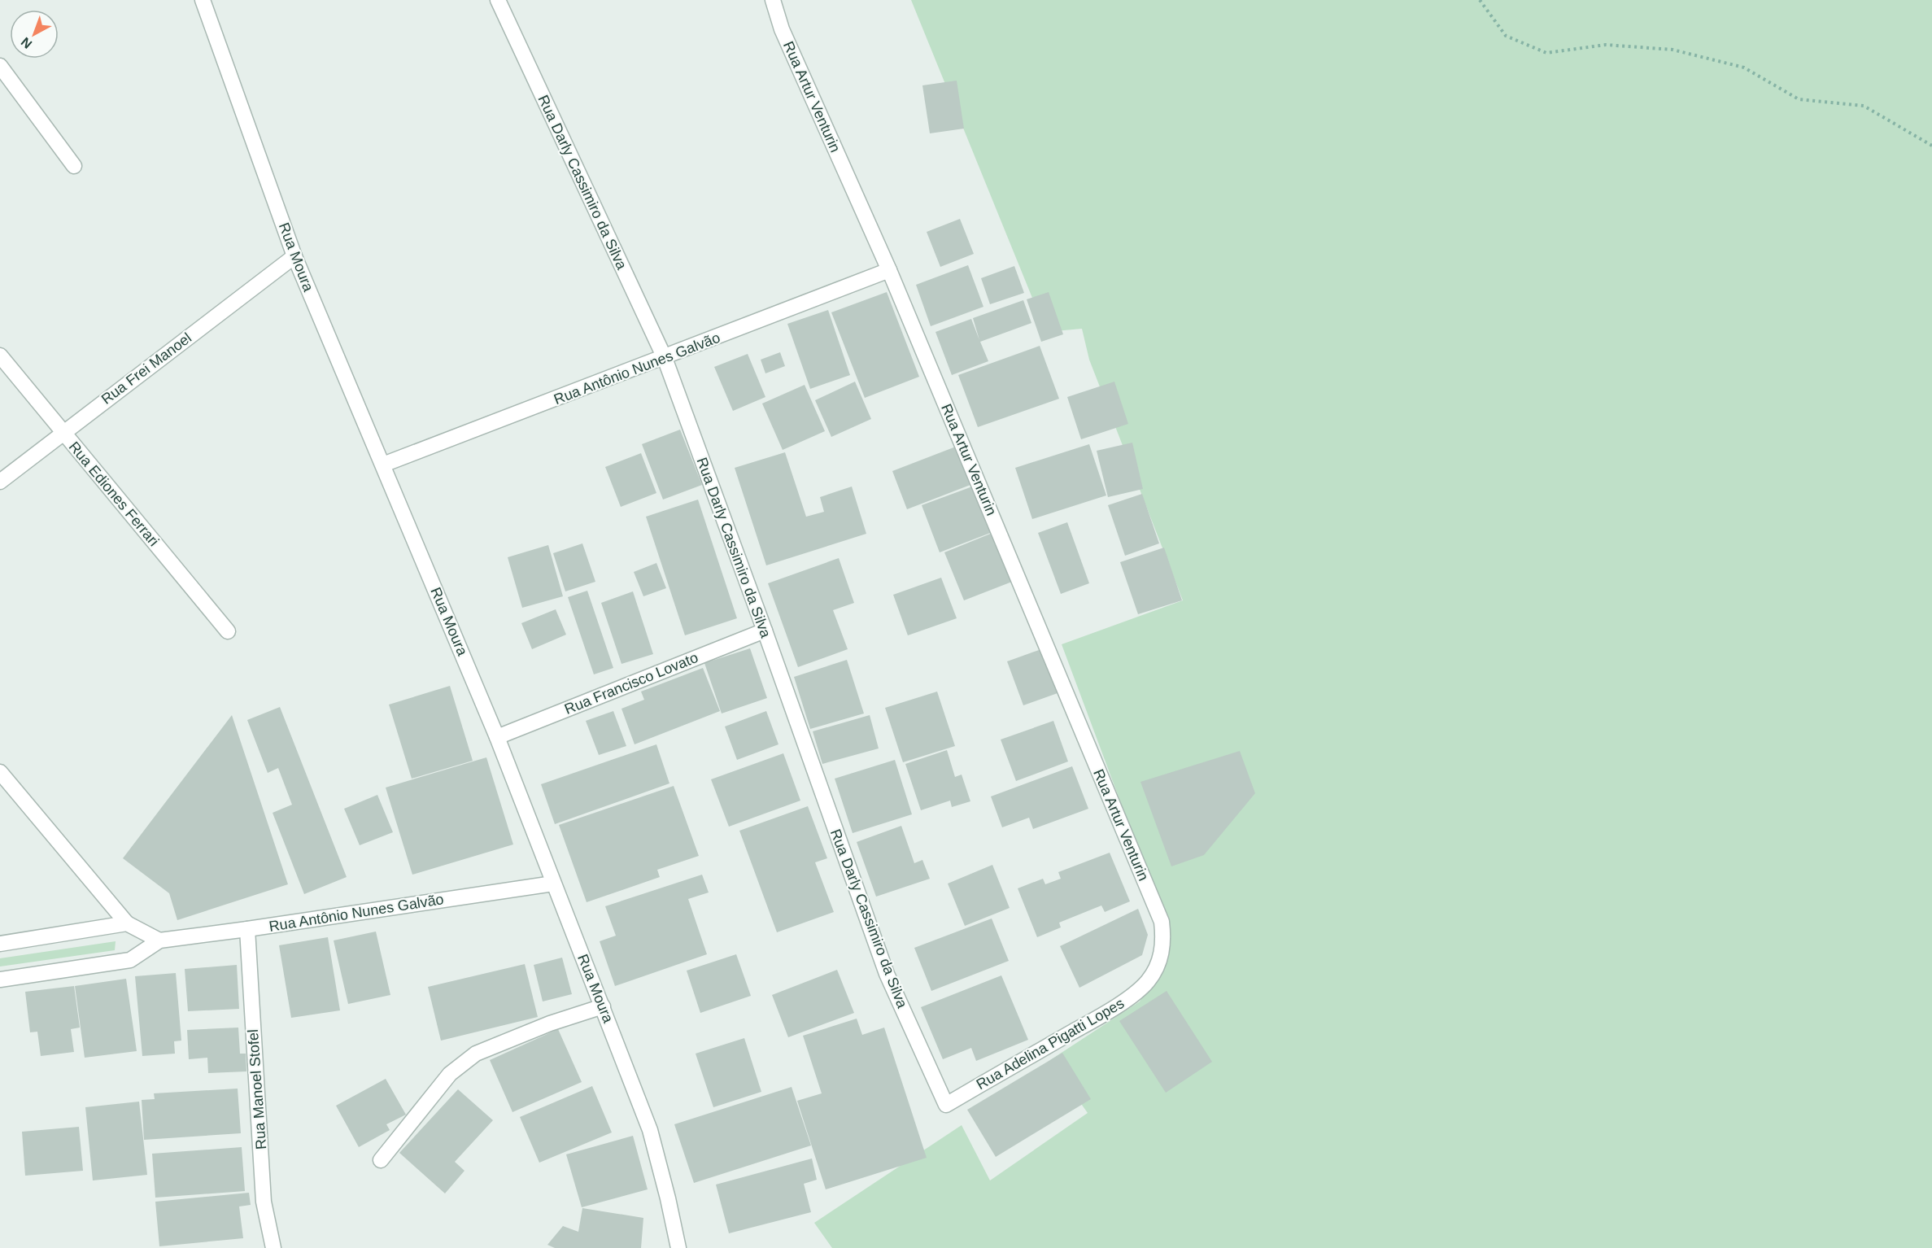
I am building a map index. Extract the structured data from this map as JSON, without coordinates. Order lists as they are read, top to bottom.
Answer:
{
  "streets": {
    "street": [
      "Rua Artur Venturin",
      "Rua Darly Cassimiro da Silva",
      "Rua Moura",
      "Rua Frei Manoel",
      "Rua Antônio Nunes Galvão",
      "Rua Ediones Ferrari",
      "Rua Francisco Lovato",
      "Rua Adelina Pigatti Lopes",
      "Rua Manoel Stofel"
    ]
  },
  "crossings": [
    ["Rua Artur Venturin", "Rua Antônio Nunes Galvão"],
    ["Rua Artur Venturin", "Rua Adelina Pigatti Lopes"],
    ["Rua Darly Cassimiro da Silva", "Rua Antônio Nunes Galvão"],
    ["Rua Darly Cassimiro da Silva", "Rua Francisco Lovato"],
    ["Rua Darly Cassimiro da Silva", "Rua Adelina Pigatti Lopes"],
    ["Rua Moura", "Rua Frei Manoel"],
    ["Rua Moura", "Rua Antônio Nunes Galvão"],
    ["Rua Moura", "Rua Francisco Lovato"],
    ["Rua Frei Manoel", "Rua Ediones Ferrari"],
    ["Rua Antônio Nunes Galvão", "Rua Manoel Stofel"]
  ],
  "north": "bottom left"
}
